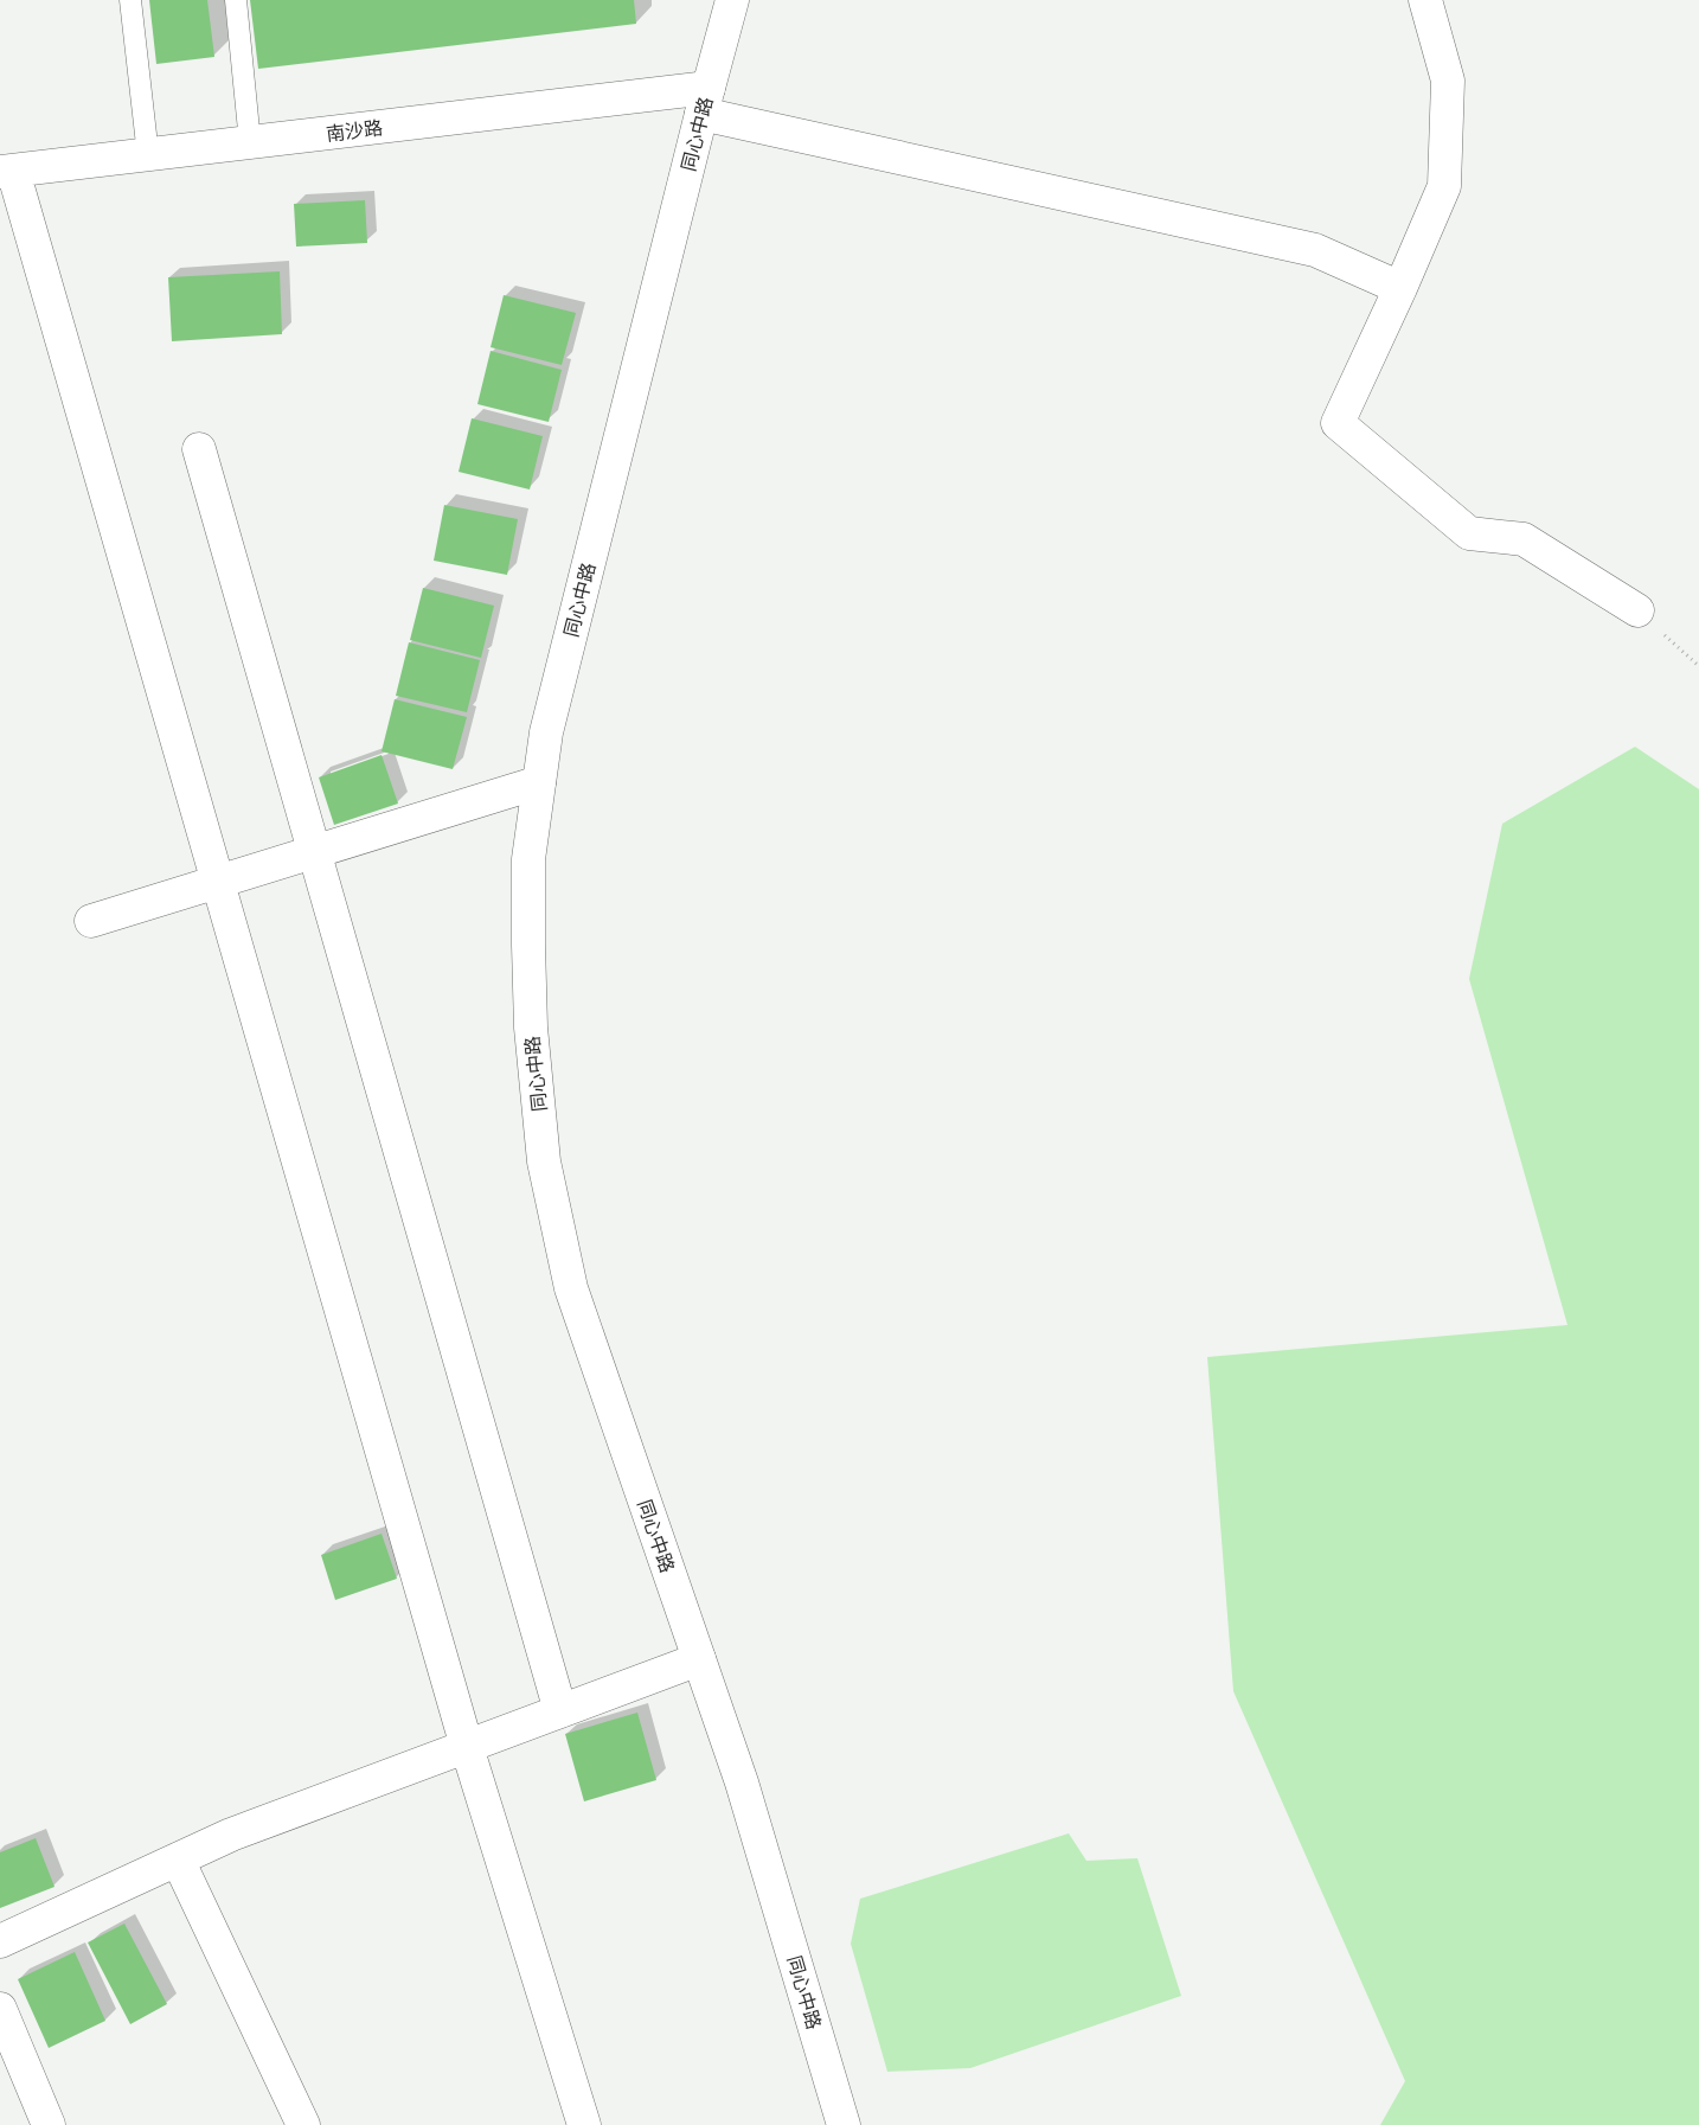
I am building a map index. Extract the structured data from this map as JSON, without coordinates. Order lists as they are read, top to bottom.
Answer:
{
  "streets": {
    "street": ["南沙路", "同心中路"]
  },
  "crossings": [
    ["南沙路", "同心中路"]
  ]
}
